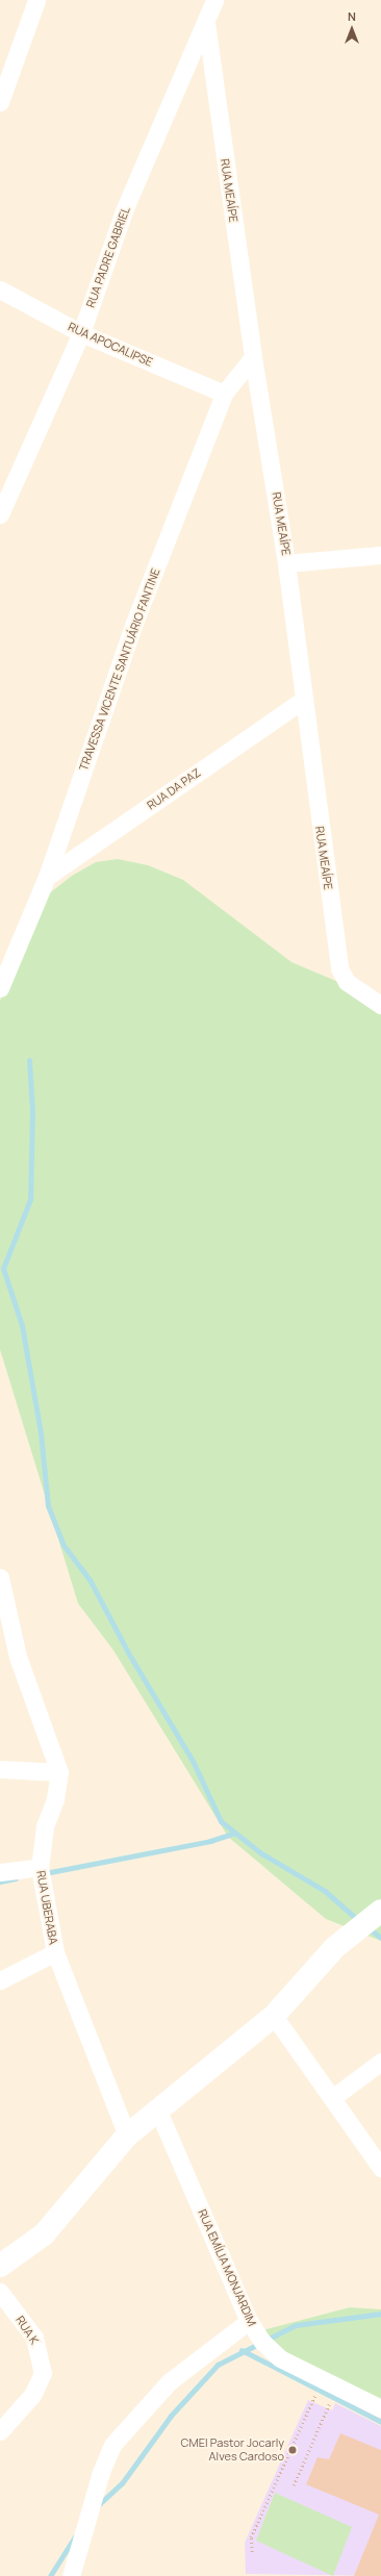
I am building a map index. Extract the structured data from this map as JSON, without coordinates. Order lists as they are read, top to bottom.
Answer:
{
  "streets": {
    "street": [
      "RUA MEAÍPE",
      "RUA PADRE GABRIEL",
      "RUA APOCALIPSE",
      "TRAVESSA VICENTE SANTUÁRIO FANTINE",
      "RUA DA PAZ",
      "RUA UBERABA",
      "RUA EMÍLIA MONJARDIM",
      "RUA K"
    ]
  },
  "crossings": [
    ["RUA MEAÍPE", "RUA PADRE GABRIEL"],
    ["RUA MEAÍPE", "TRAVESSA VICENTE SANTUÁRIO FANTINE"],
    ["RUA MEAÍPE", "RUA DA PAZ"],
    ["RUA PADRE GABRIEL", "RUA APOCALIPSE"],
    ["RUA APOCALIPSE", "TRAVESSA VICENTE SANTUÁRIO FANTINE"],
    ["TRAVESSA VICENTE SANTUÁRIO FANTINE", "RUA DA PAZ"]
  ],
  "places": ["CMEI Pastor Jocarly Alves Cardoso"],
  "north": "top"
}
